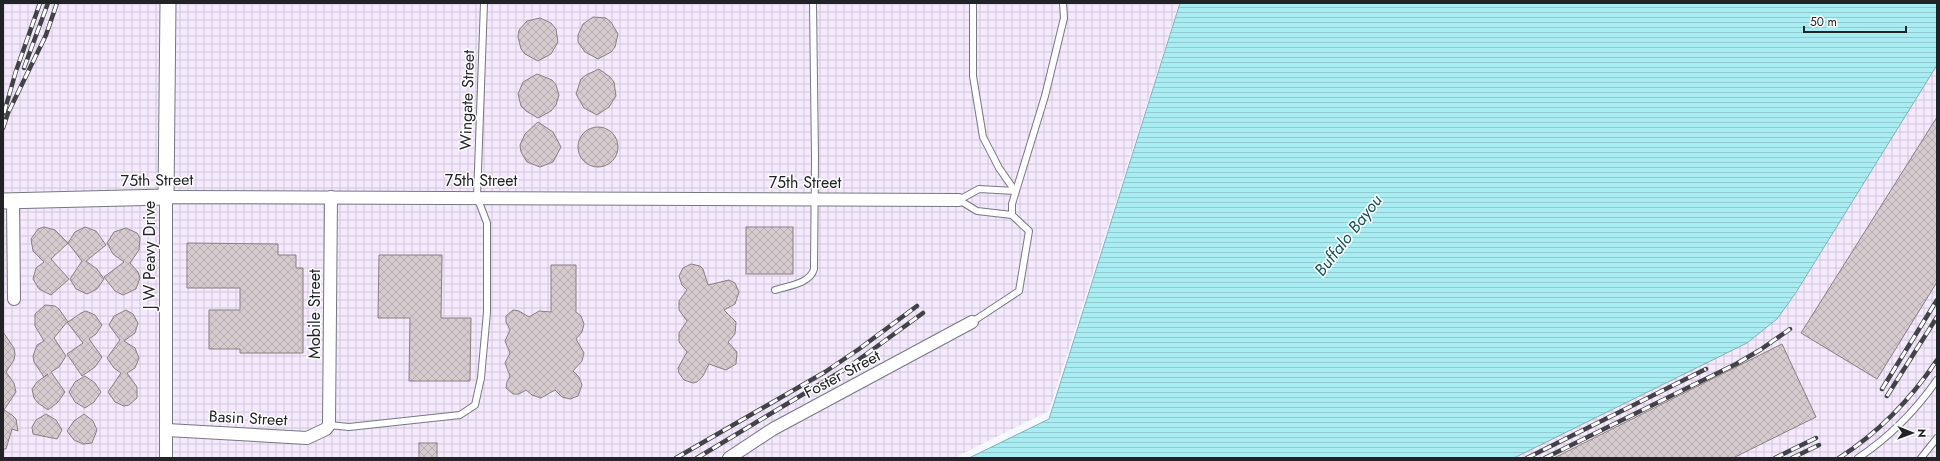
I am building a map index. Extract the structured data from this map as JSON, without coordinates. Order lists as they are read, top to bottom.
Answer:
{
  "streets": {
    "street": [
      "75th Street",
      "J W Peavy Drive",
      "Mobile Street",
      "Foster Street",
      "Basin Street"
    ],
    "lane": ["Wingate Street"]
  },
  "crossings": [
    ["Wingate Street", "75th Street"],
    ["75th Street", "J W Peavy Drive"],
    ["75th Street", "Mobile Street"],
    ["J W Peavy Drive", "Basin Street"],
    ["Mobile Street", "Basin Street"]
  ],
  "water": ["Buffalo Bayou"],
  "scale_bar": "50 m",
  "north": "right"
}
